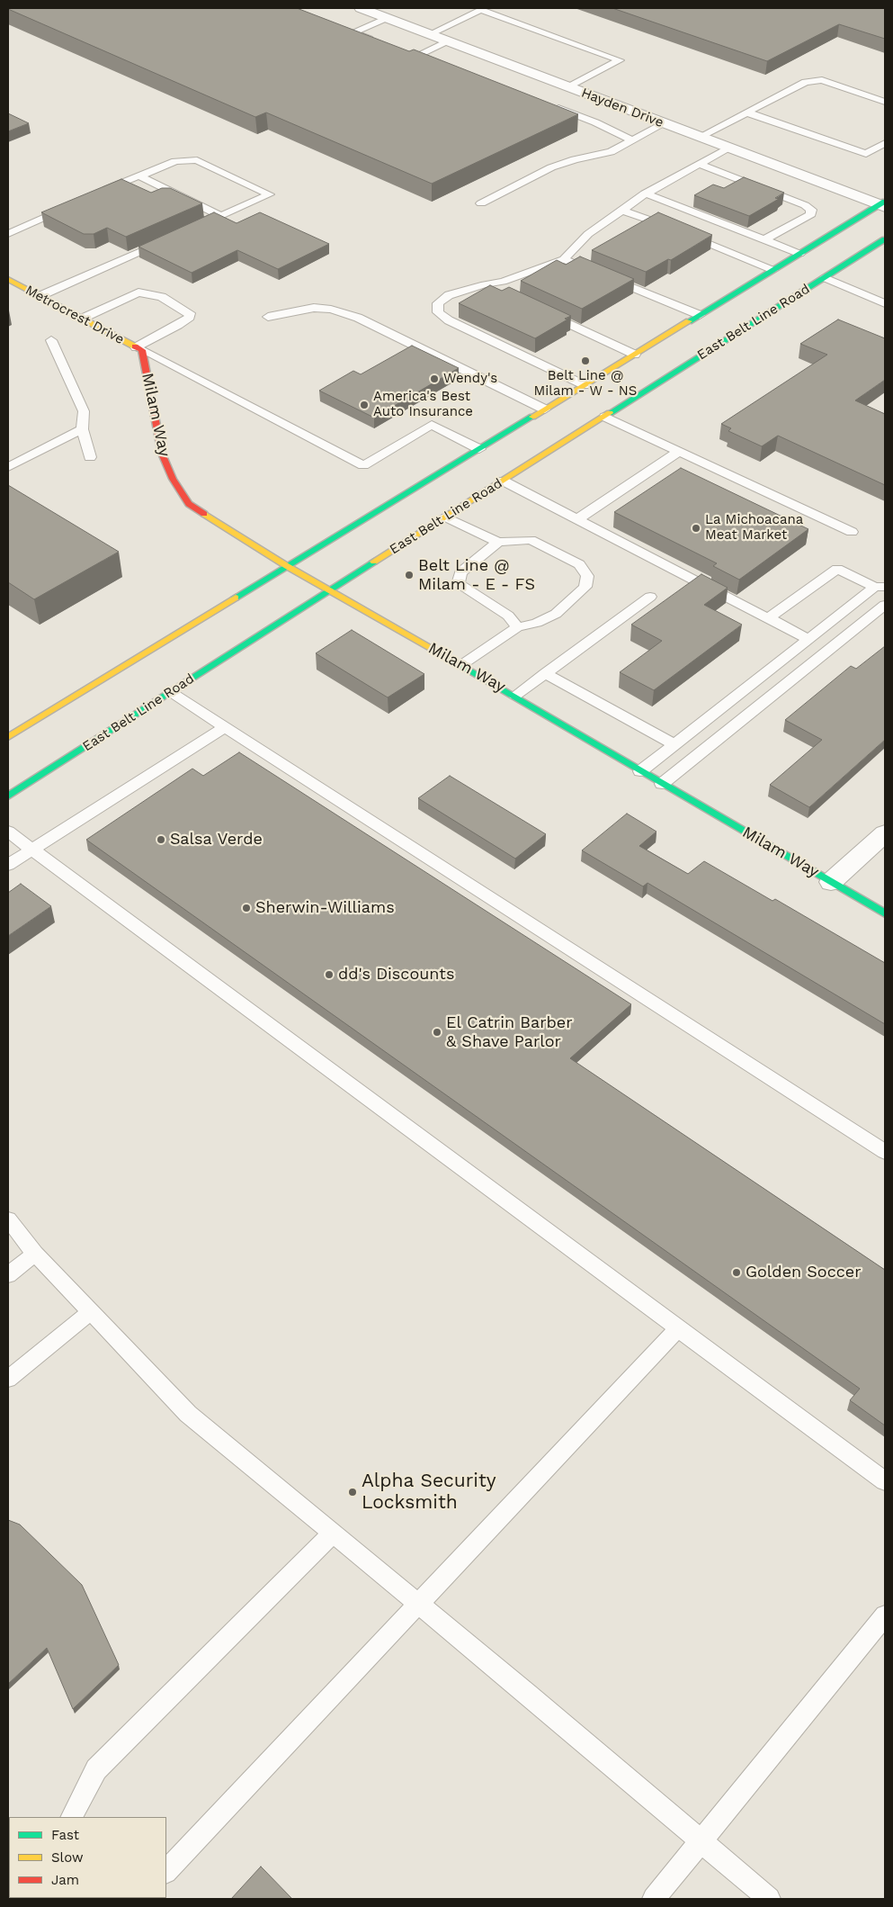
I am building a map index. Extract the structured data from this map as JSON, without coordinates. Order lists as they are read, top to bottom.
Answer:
{
  "streets": {
    "main road": ["Metrocrest Drive", "East Belt Line Road", "Milam Way"],
    "street": ["Hayden Drive"]
  },
  "crossings": [
    ["Metrocrest Drive", "Milam Way"],
    ["East Belt Line Road", "Milam Way"]
  ],
  "places": [
    "Belt Line @ Milam - W - NS",
    "Wendy's",
    "America's Best Auto Insurance",
    "La Michoacana Meat Market",
    "Belt Line @ Milam - E - FS",
    "Salsa Verde",
    "Sherwin-Williams",
    "dd's Discounts",
    "El Catrin Barber & Shave Parlor",
    "Golden Soccer",
    "Alpha Security Locksmith"
  ],
  "legend": ["Fast", "Slow", "Jam"]
}
